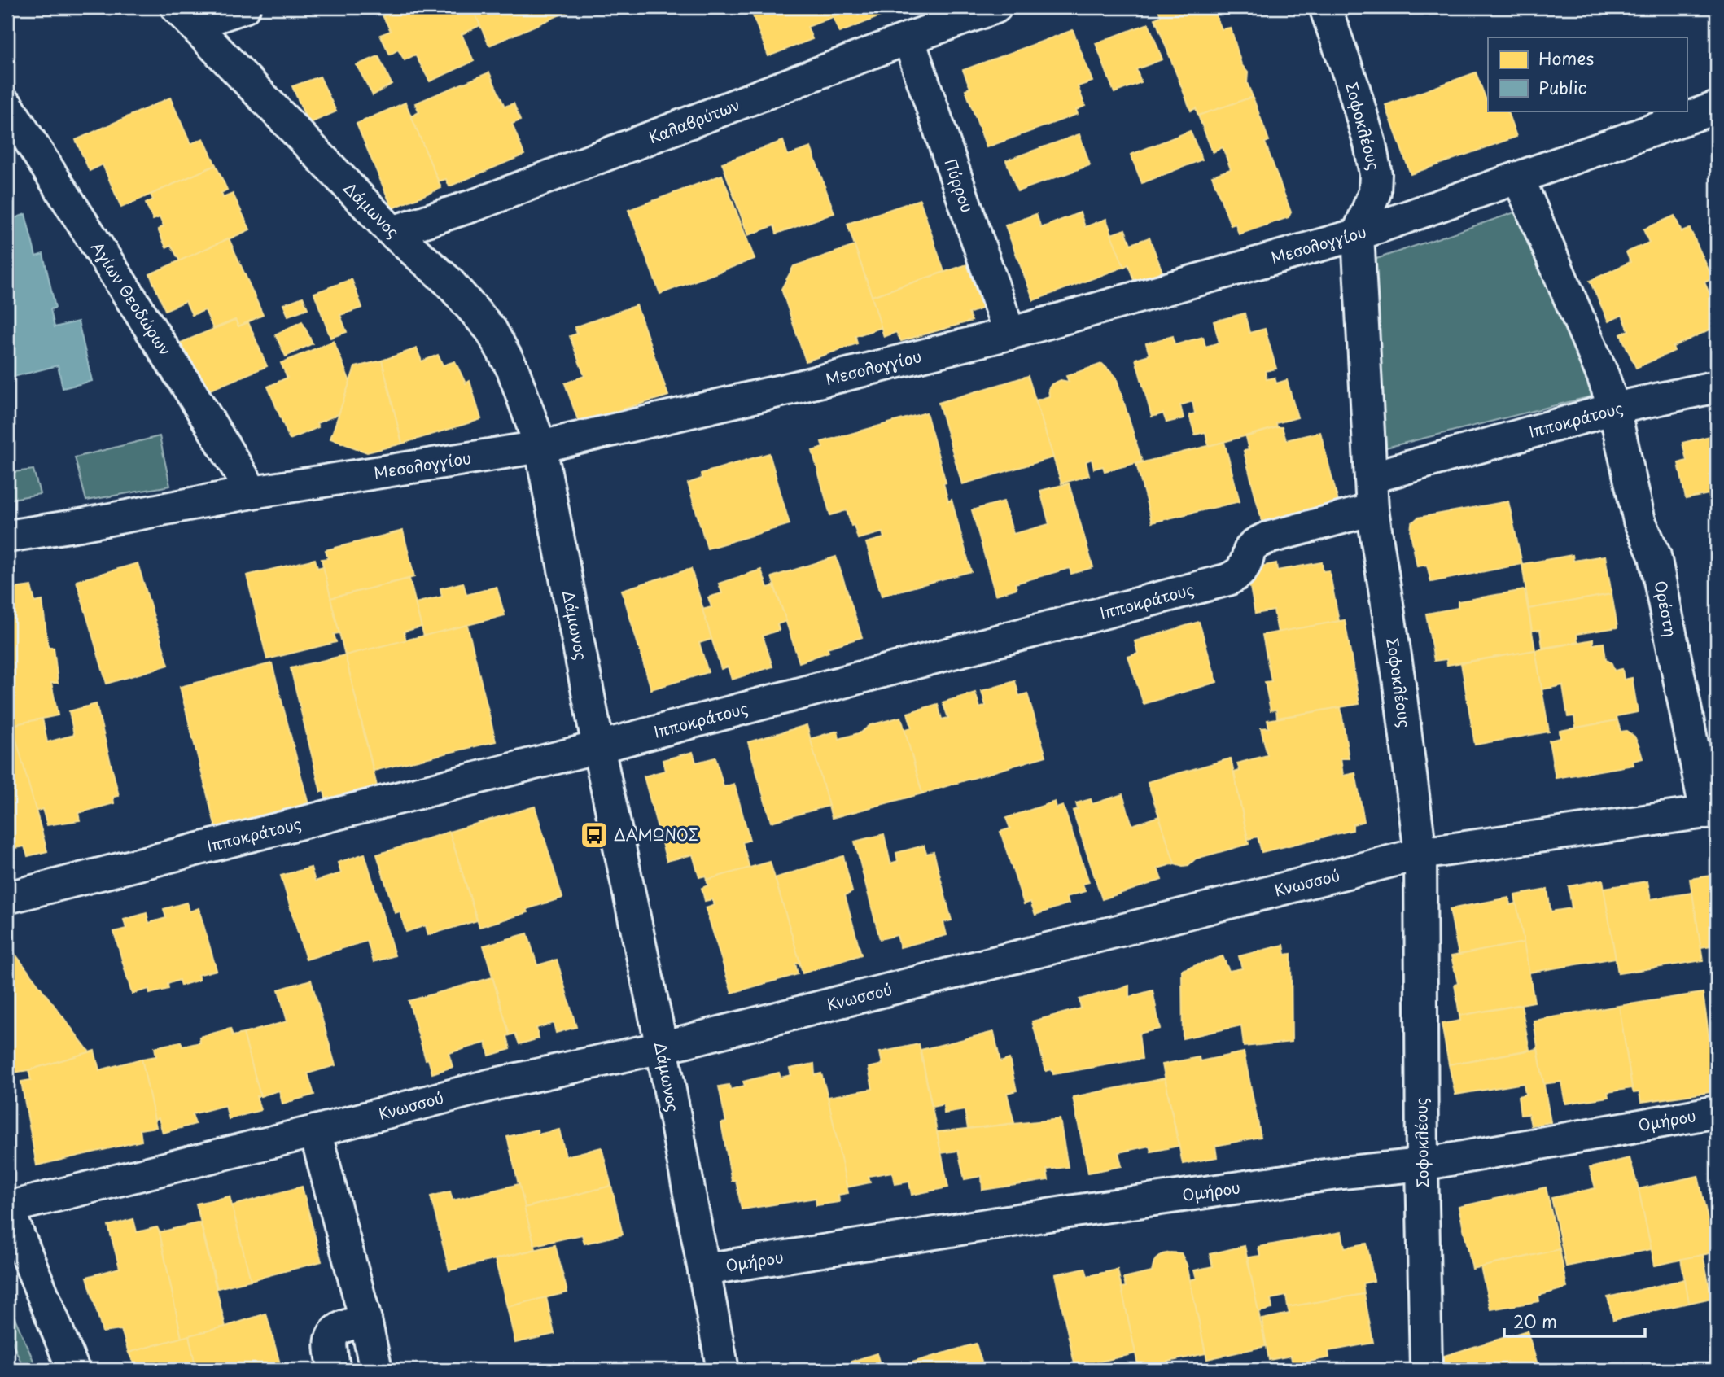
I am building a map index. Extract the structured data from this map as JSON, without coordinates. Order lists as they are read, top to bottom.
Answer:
{
  "streets": {
    "street": [
      "Καλαβρύτων",
      "Σοφοκλέους",
      "Πύρρου",
      "Δάμωνος",
      "Μεσολογγίου",
      "Αγίων Θεοδώρων",
      "Ιπποκράτους",
      "Ορέστη",
      "Κνωσσού",
      "Ομήρου"
    ]
  },
  "crossings": [
    ["Καλαβρύτων", "Πύρρου"],
    ["Καλαβρύτων", "Δάμωνος"],
    ["Σοφοκλέους", "Μεσολογγίου"],
    ["Σοφοκλέους", "Ιπποκράτους"],
    ["Σοφοκλέους", "Κνωσσού"],
    ["Σοφοκλέους", "Ομήρου"],
    ["Πύρρου", "Μεσολογγίου"],
    ["Δάμωνος", "Μεσολογγίου"],
    ["Δάμωνος", "Ιπποκράτους"],
    ["Δάμωνος", "Κνωσσού"],
    ["Δάμωνος", "Ομήρου"],
    ["Μεσολογγίου", "Αγίων Θεοδώρων"],
    ["Μεσολογγίου", "Ορέστη"],
    ["Ιπποκράτους", "Ορέστη"],
    ["Ορέστη", "Κνωσσού"]
  ],
  "places": {
    "bus stop": ["ΔΑΜΩΝΟΣ"]
  },
  "legend": ["Homes", "Public"],
  "scale_bar": "20 m"
}
